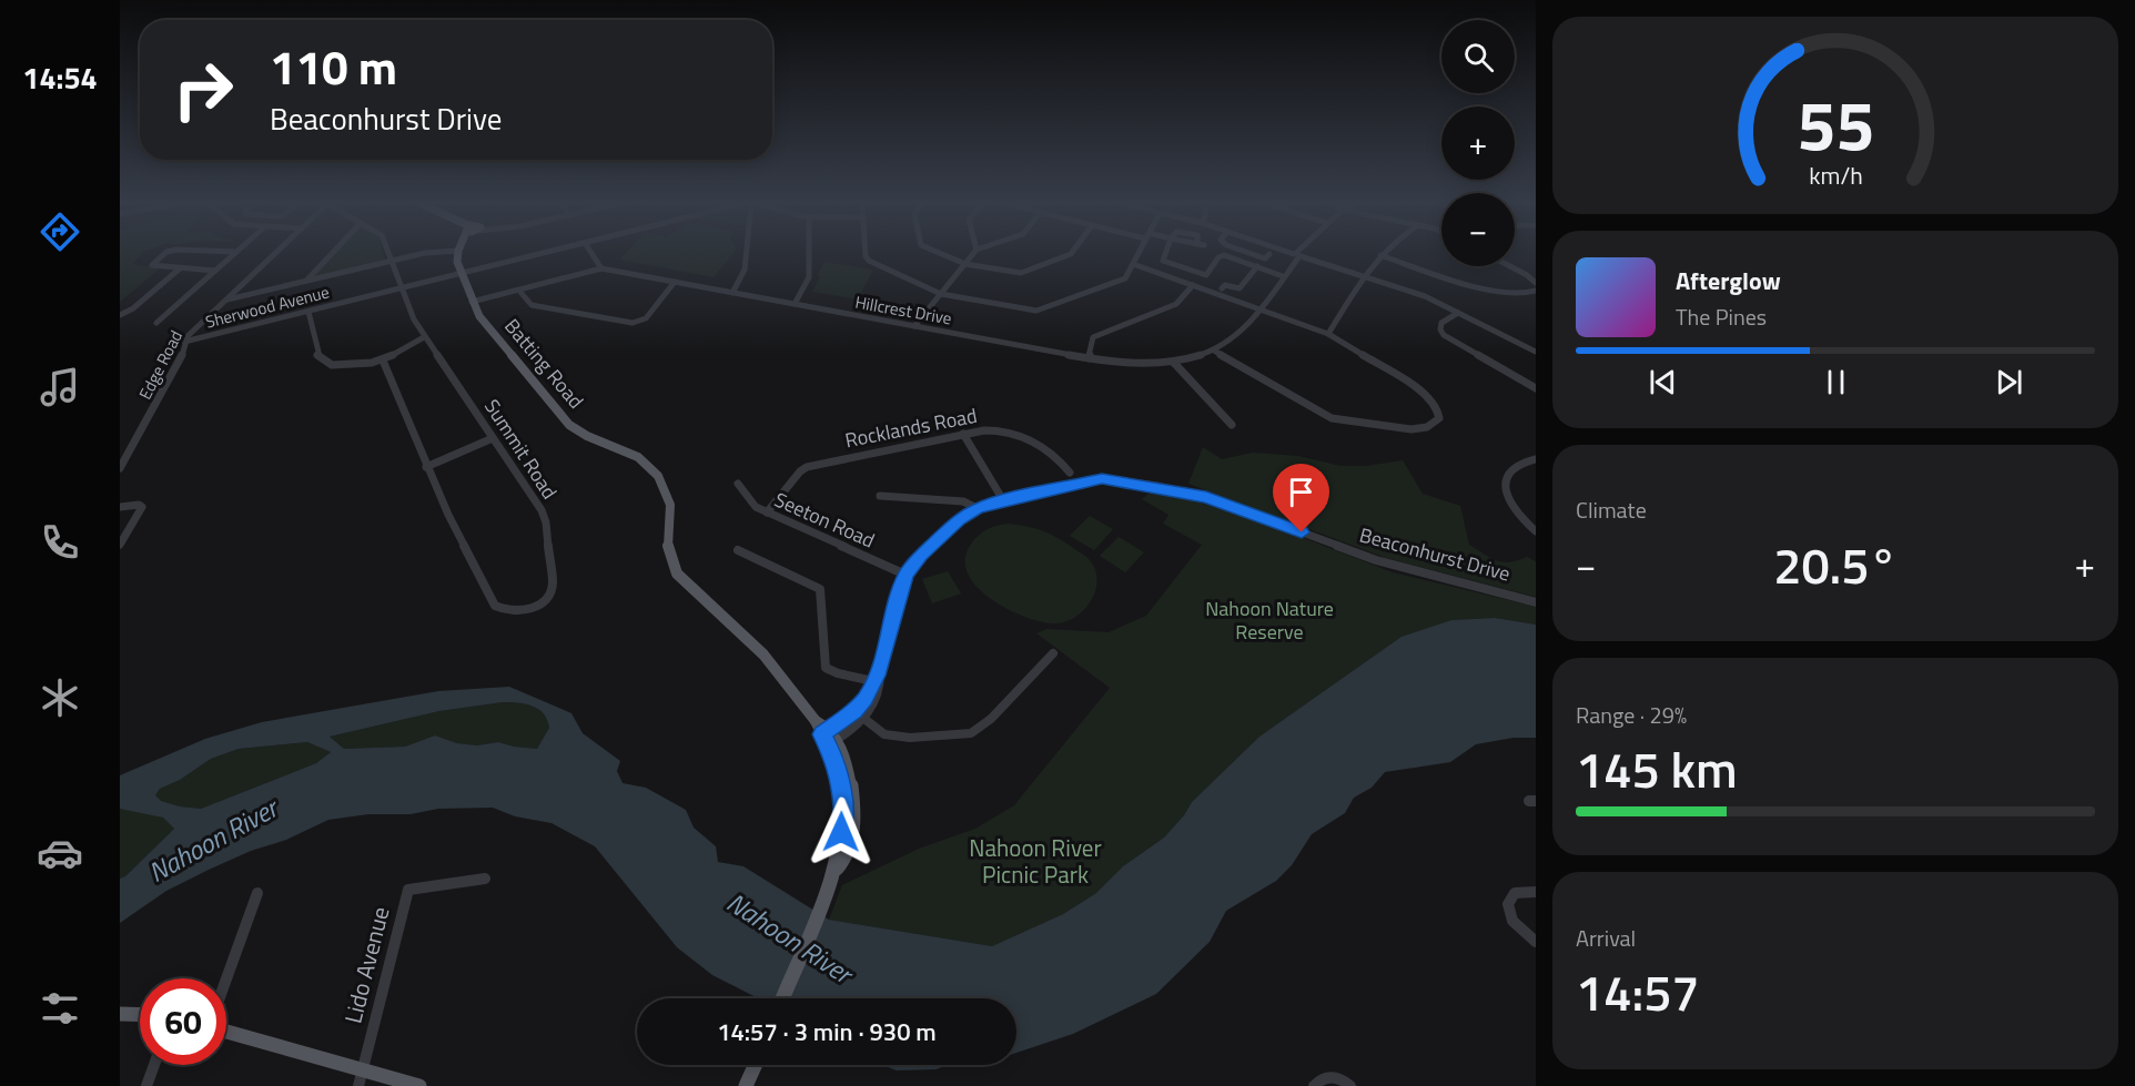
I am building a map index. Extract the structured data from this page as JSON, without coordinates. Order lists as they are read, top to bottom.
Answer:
{
  "streets": {
    "main road": ["Batting Road"],
    "street": [
      "Sherwood Avenue",
      "Hillcrest Drive",
      "Edge Road",
      "Rocklands Road",
      "Summit Road",
      "Seeton Road",
      "Beaconhurst Drive",
      "Lido Avenue"
    ]
  },
  "crossings": [
    ["Sherwood Avenue", "Batting Road"],
    ["Sherwood Avenue", "Edge Road"],
    ["Sherwood Avenue", "Summit Road"],
    ["Hillcrest Drive", "Batting Road"],
    ["Batting Road", "Beaconhurst Drive"],
    ["Rocklands Road", "Seeton Road"],
    ["Seeton Road", "Beaconhurst Drive"]
  ],
  "water": ["Nahoon River"],
  "parks": ["Nahoon Nature Reserve", "Nahoon River Picnic Park"],
  "page": {
    "tabs": "14:54",
    "map_buttons": ["+", "−"],
    "turn": ["110 m", "Beaconhurst Drive"],
    "song": ["Afterglow", "The Pines"],
    "tile": [
      "Climate",
      ["Range · 29%", "145 km"],
      ["Arrival", "14:57"]
    ],
    "heat": ["−", "20.5°", "+"],
    "limit": "60",
    "trip": "14:57 · 3 min · 930 m",
    "gauge": ["55", "km/h"]
  }
}
